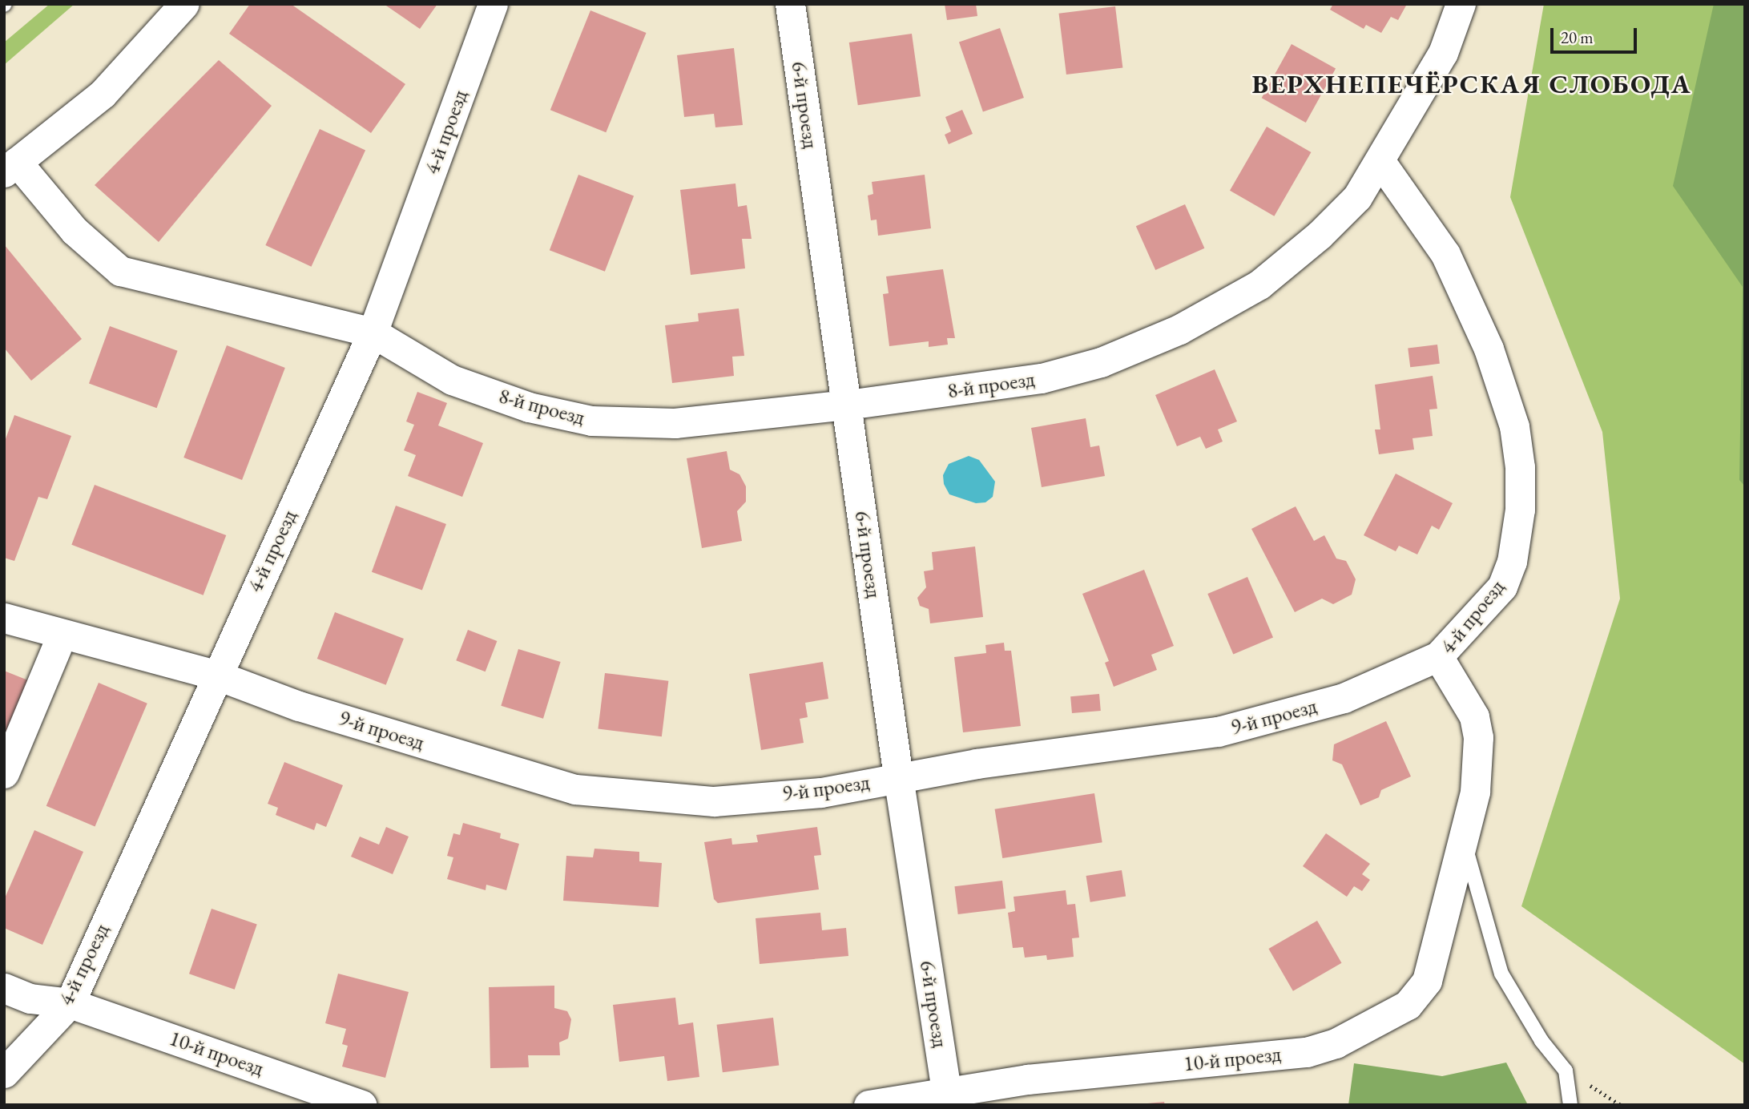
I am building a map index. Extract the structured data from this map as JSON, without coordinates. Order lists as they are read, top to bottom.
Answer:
{
  "streets": {
    "street": [
      "6-й проезд",
      "4-й проезд",
      "8-й проезд",
      "9-й проезд",
      "10-й проезд"
    ]
  },
  "crossings": [
    ["6-й проезд", "8-й проезд"],
    ["6-й проезд", "9-й проезд"],
    ["6-й проезд", "10-й проезд"],
    ["4-й проезд", "8-й проезд"],
    ["4-й проезд", "9-й проезд"],
    ["4-й проезд", "10-й проезд"]
  ],
  "districts": ["ВЕРХНЕПЕЧЁРСКАЯ СЛОБОДА"],
  "scale_bar": "20 m"
}
